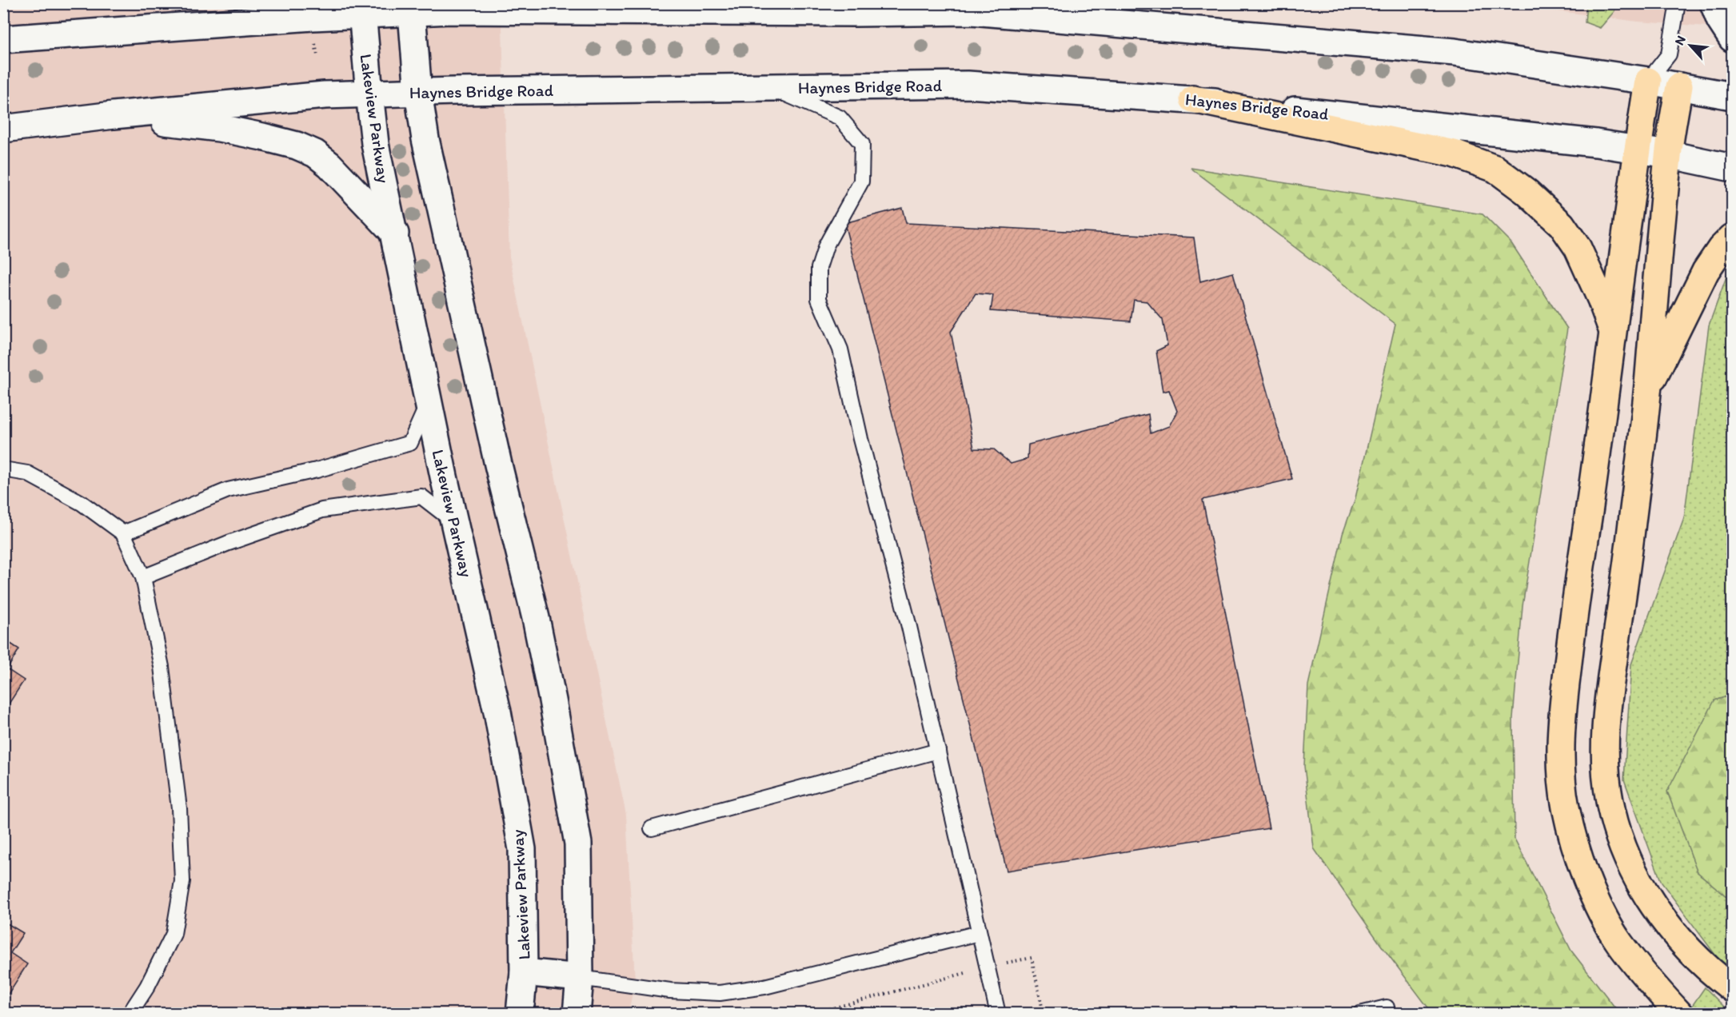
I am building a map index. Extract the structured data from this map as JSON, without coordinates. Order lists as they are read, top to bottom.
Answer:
{
  "streets": {
    "main road": ["Haynes Bridge Road", "Lakeview Parkway"]
  },
  "crossings": [
    ["Haynes Bridge Road", "Lakeview Parkway"]
  ],
  "north": "top left"
}
